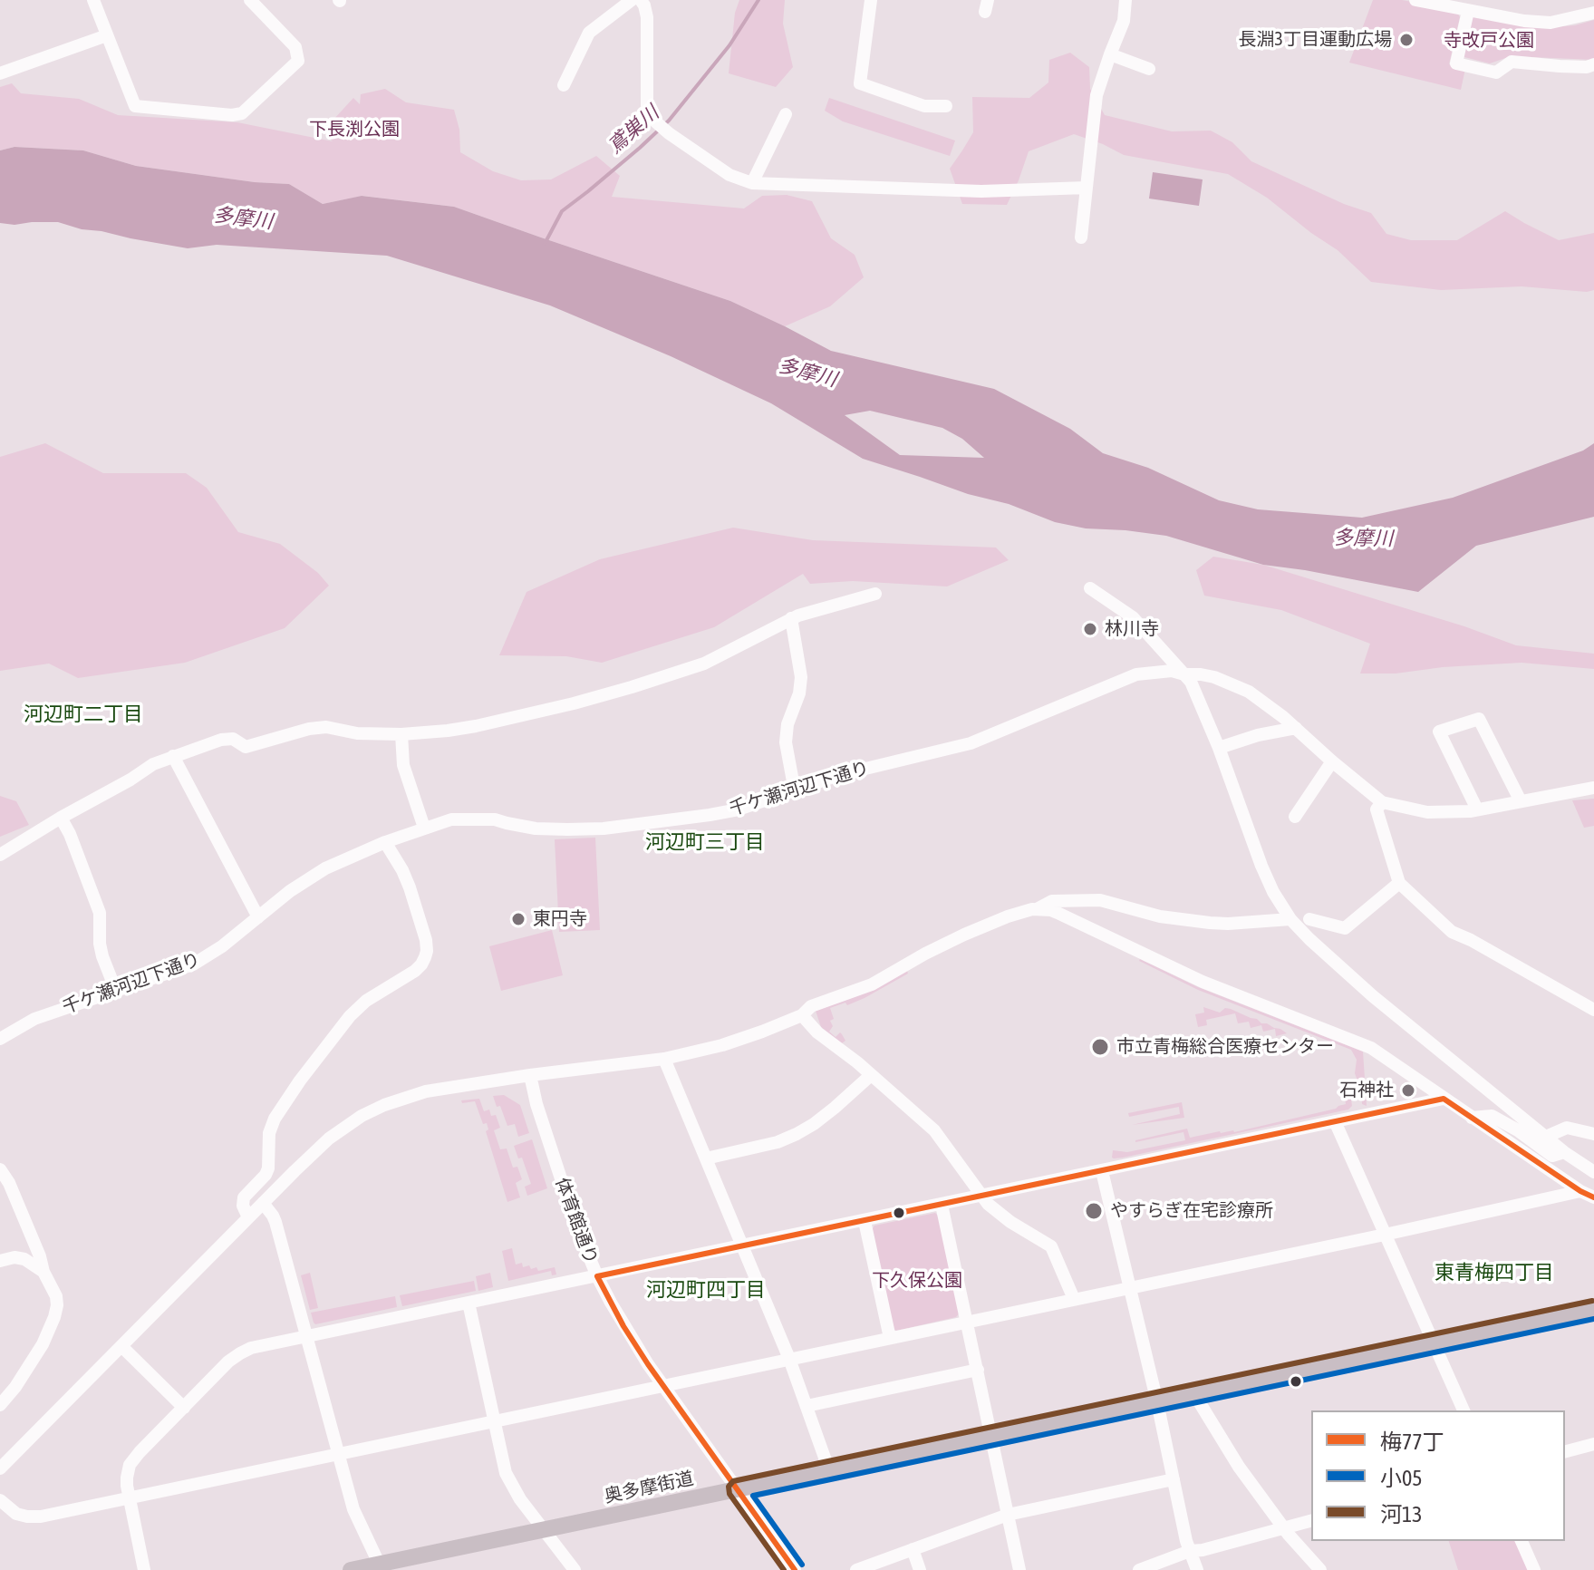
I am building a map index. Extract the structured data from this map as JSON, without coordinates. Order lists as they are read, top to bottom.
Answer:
{
  "streets": {
    "main road": ["奥多摩街道"],
    "street": ["千ケ瀬河辺下通り", "体育館通り"]
  },
  "crossings": [
    ["体育館通り", "奥多摩街道"]
  ],
  "districts": [
    "河辺町二丁目",
    "河辺町三丁目",
    "東青梅四丁目",
    "河辺町四丁目"
  ],
  "water": ["鳶巣川", "多摩川"],
  "parks": ["寺改戸公園", "下長渕公園", "下久保公園"],
  "places": [
    "長淵3丁目運動広場",
    "林川寺",
    "東円寺",
    "市立青梅総合医療センター",
    "石神社",
    "やすらぎ在宅診療所"
  ],
  "lines": ["transit line 梅77丁", "transit line 河13", "transit line 小05"],
  "legend": ["梅77丁", "小05", "河13"]
}
